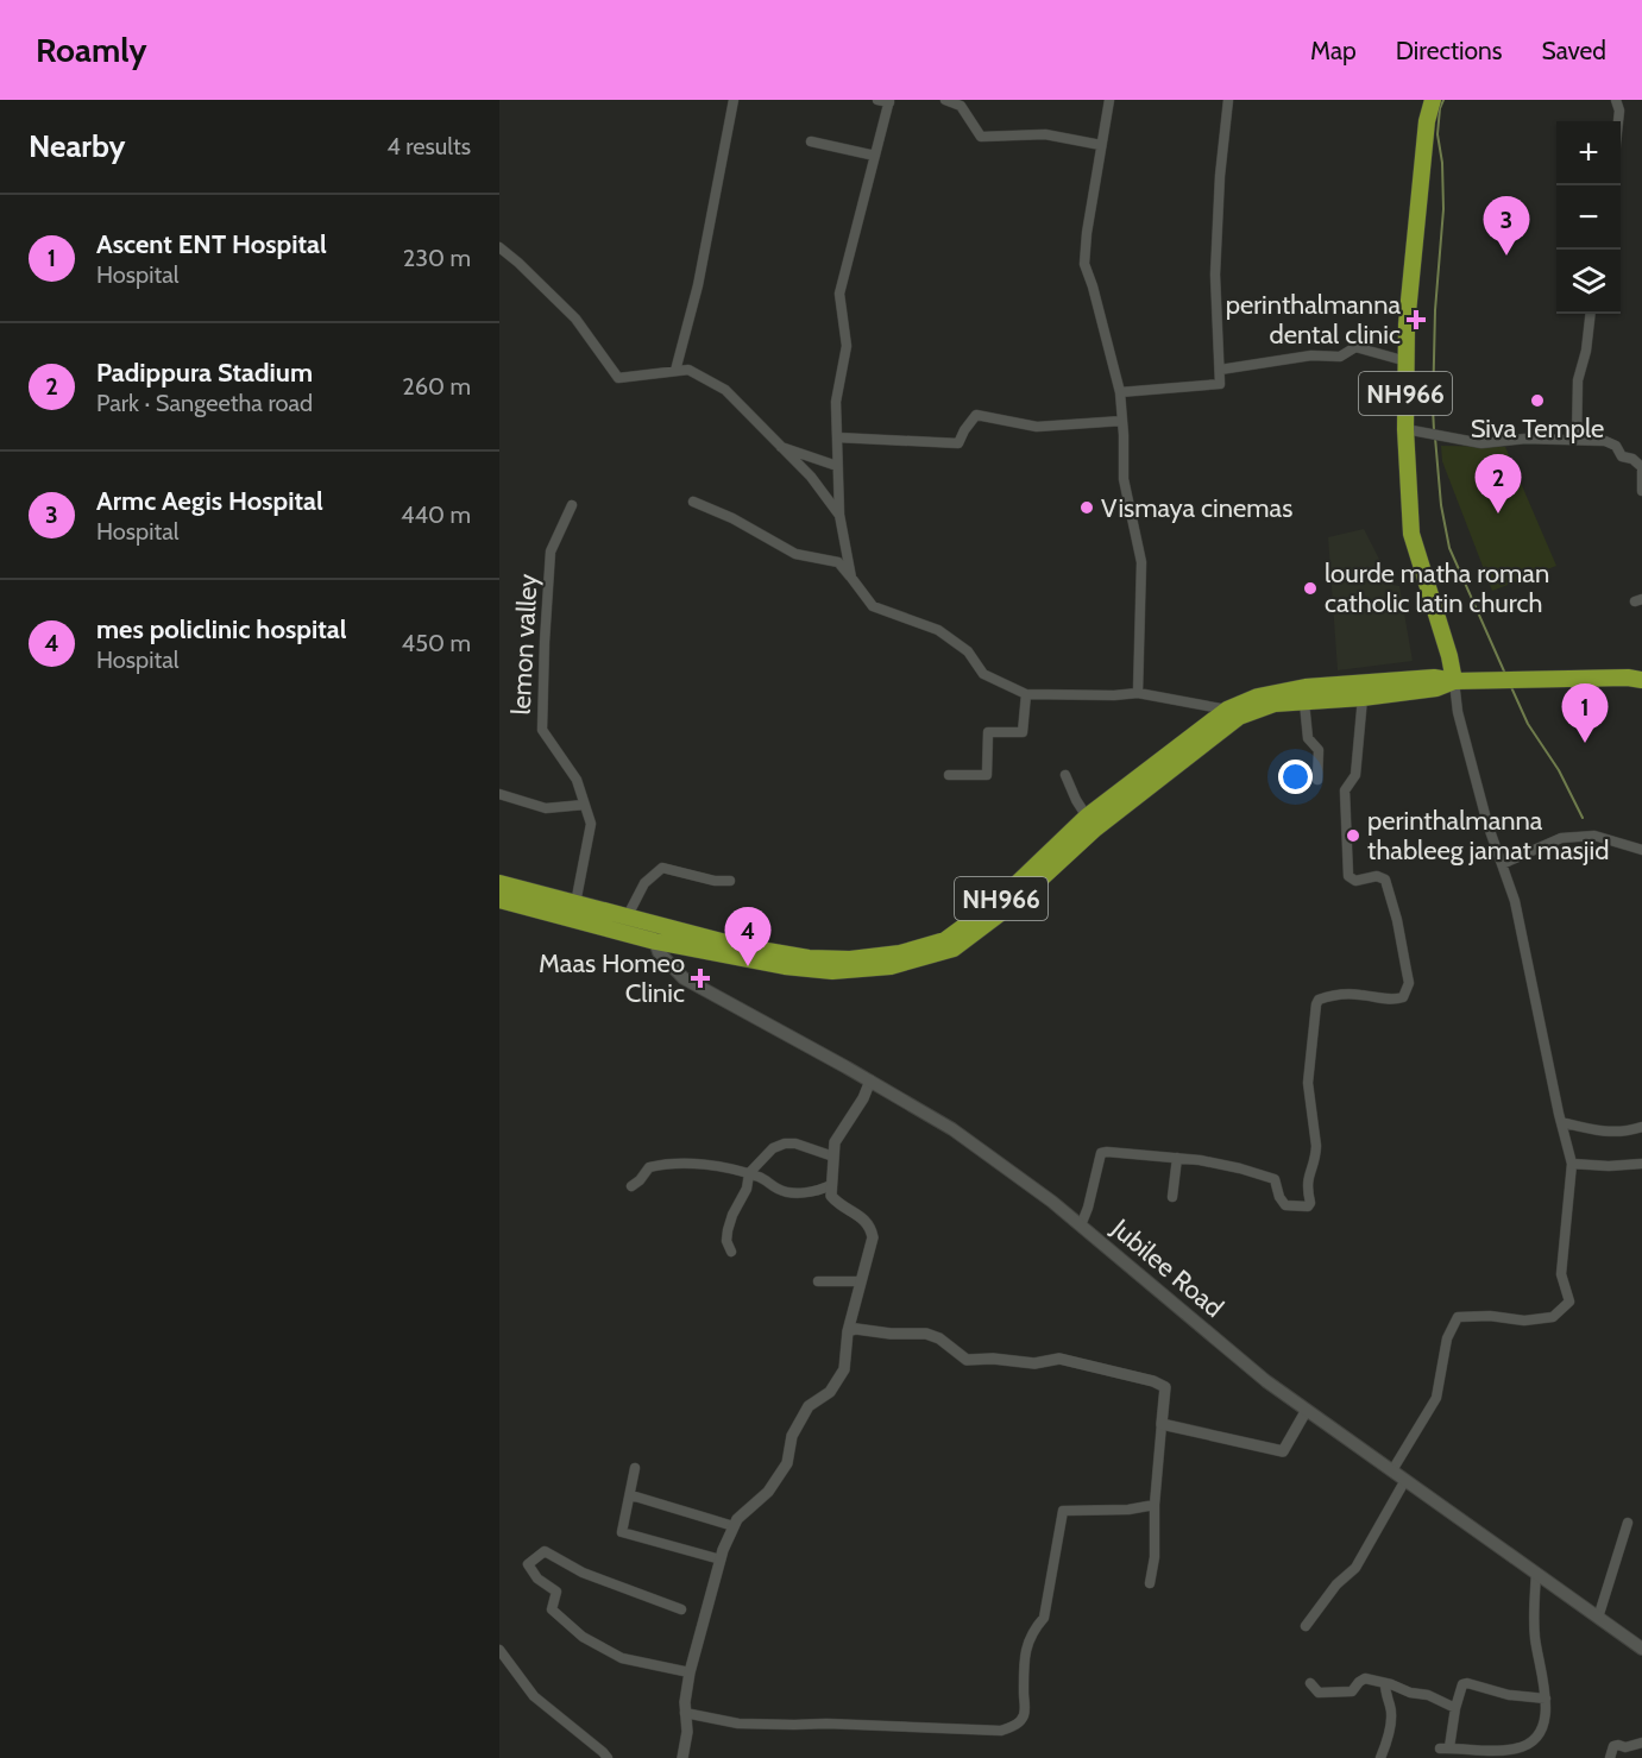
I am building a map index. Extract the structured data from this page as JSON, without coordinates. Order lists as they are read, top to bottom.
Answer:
{
  "streets": {
    "highway": ["NH966"],
    "main road": ["Jubilee Road"],
    "street": ["lemon valley"]
  },
  "crossings": [
    ["NH966", "lemon valley"],
    ["NH966", "Jubilee Road"]
  ],
  "places": {
    "health": ["perinthalmanna dental clinic", "Maas Homeo Clinic"],
    "other": [
      "Siva Temple",
      "Vismaya cinemas",
      "lourde matha roman catholic latin church",
      "perinthalmanna thableeg jamat masjid"
    ]
  },
  "page": {
    "header": "Roamly",
    "nav": ["Map", "Directions", "Saved"],
    "heading": ["Nearby", "4 results"],
    "map_buttons": ["+", "−"],
    "list": [
      {
        "mark": "1",
        "name": "Ascent ENT Hospital",
        "note": "Hospital",
        "value": "230 m"
      },
      {
        "mark": "2",
        "name": "Padippura Stadium",
        "note": "Park · Sangeetha road",
        "value": "260 m"
      },
      {
        "mark": "3",
        "name": "Armc Aegis Hospital",
        "note": "Hospital",
        "value": "440 m"
      },
      {
        "mark": "4",
        "name": "mes policlinic hospital",
        "note": "Hospital",
        "value": "450 m"
      }
    ],
    "pins": [
      "3",
      "2",
      "1",
      "4"
    ]
  }
}
